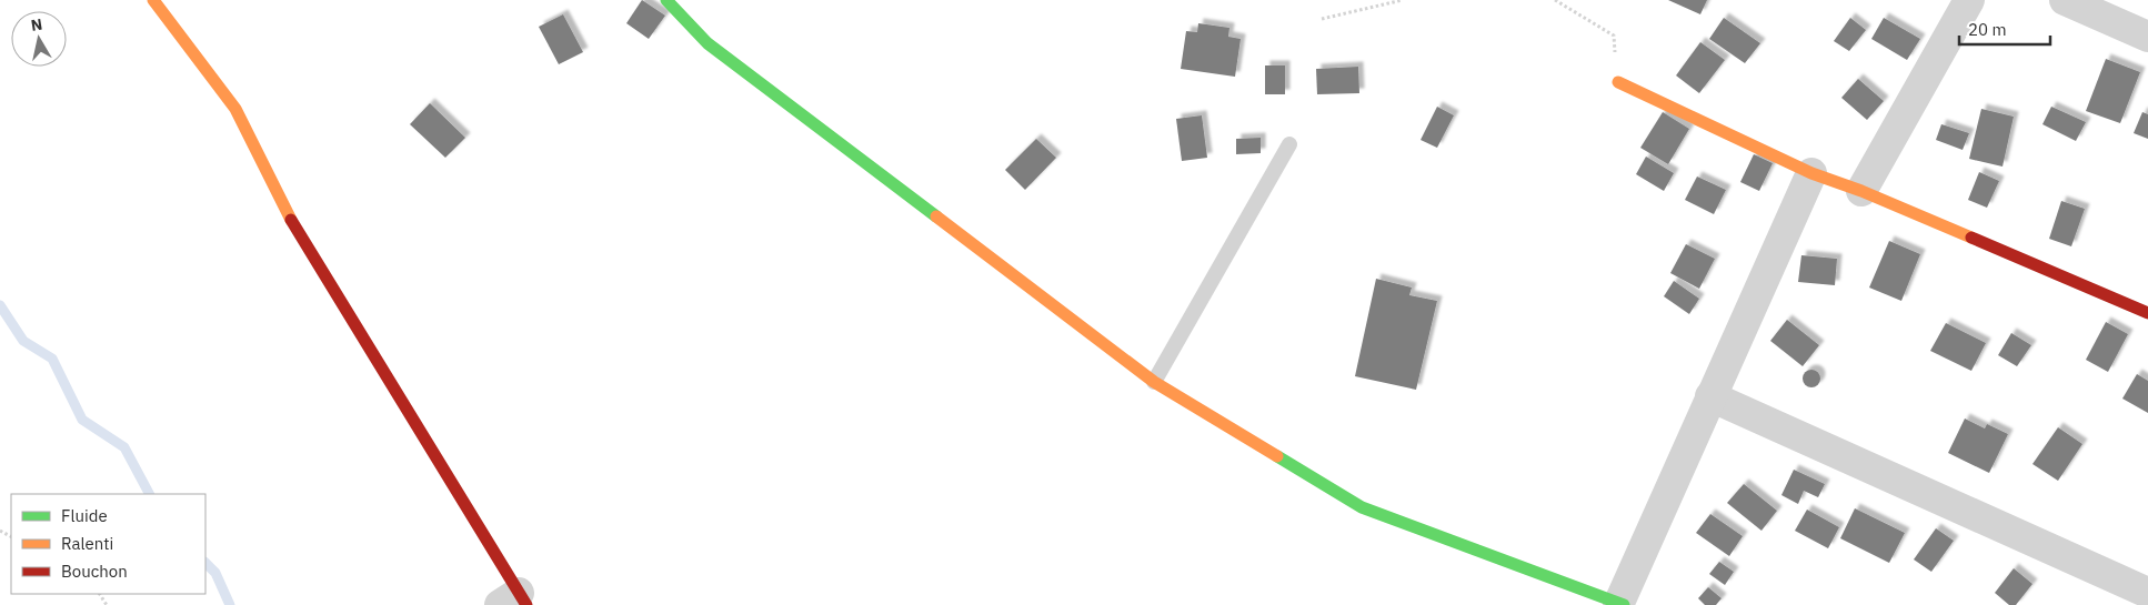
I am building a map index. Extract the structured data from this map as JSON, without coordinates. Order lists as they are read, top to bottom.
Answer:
{
  "legend": ["Fluide", "Ralenti", "Bouchon"],
  "scale_bar": "20 m",
  "north": "top"
}
